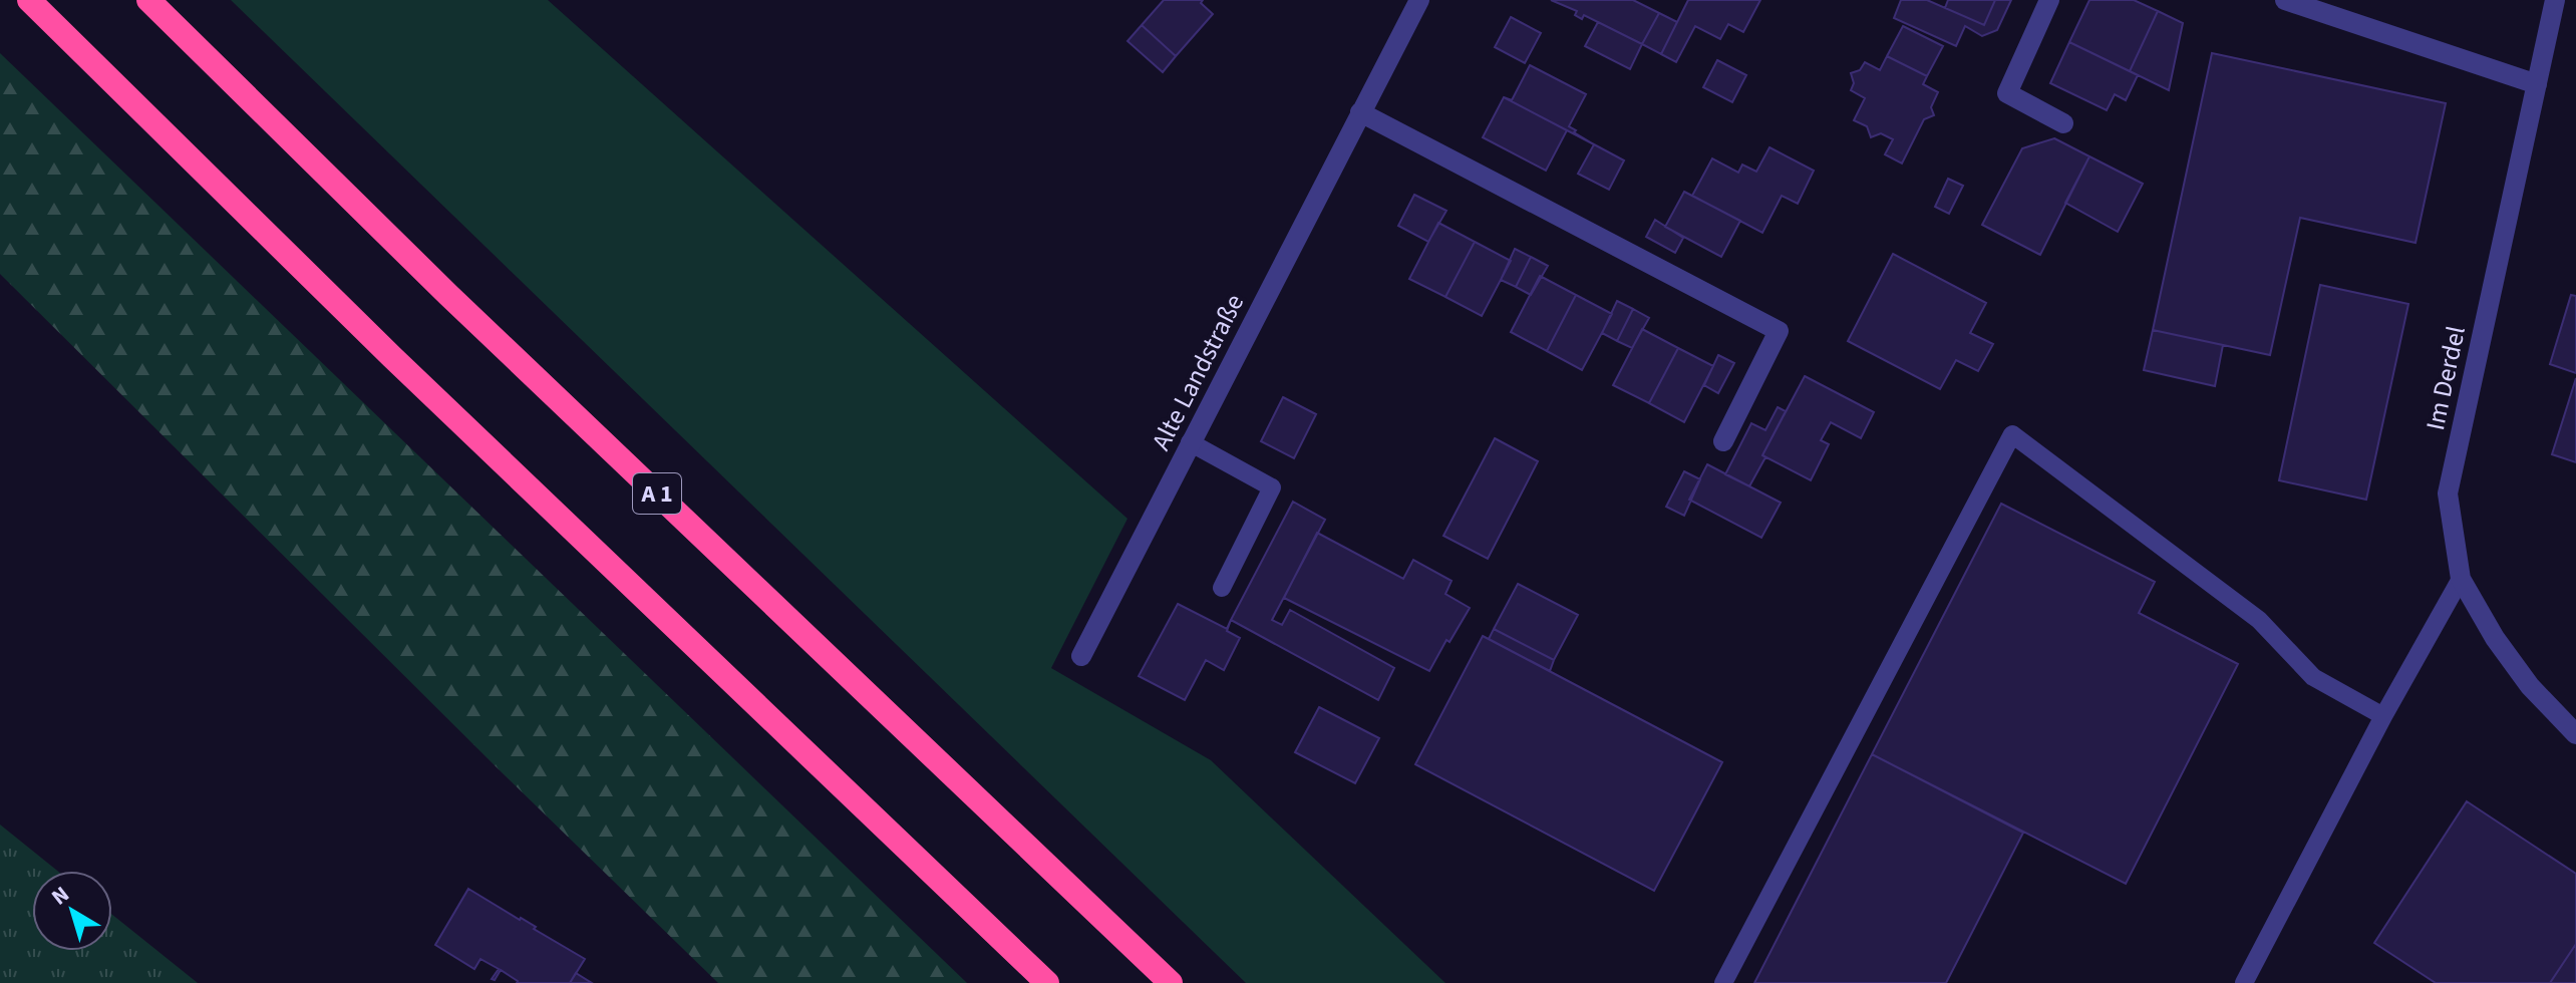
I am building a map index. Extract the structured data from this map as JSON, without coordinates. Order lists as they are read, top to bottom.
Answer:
{
  "streets": {
    "highway": ["A 1"],
    "street": ["Alte Landstraße", "Im Derdel"]
  },
  "north": "top left"
}
